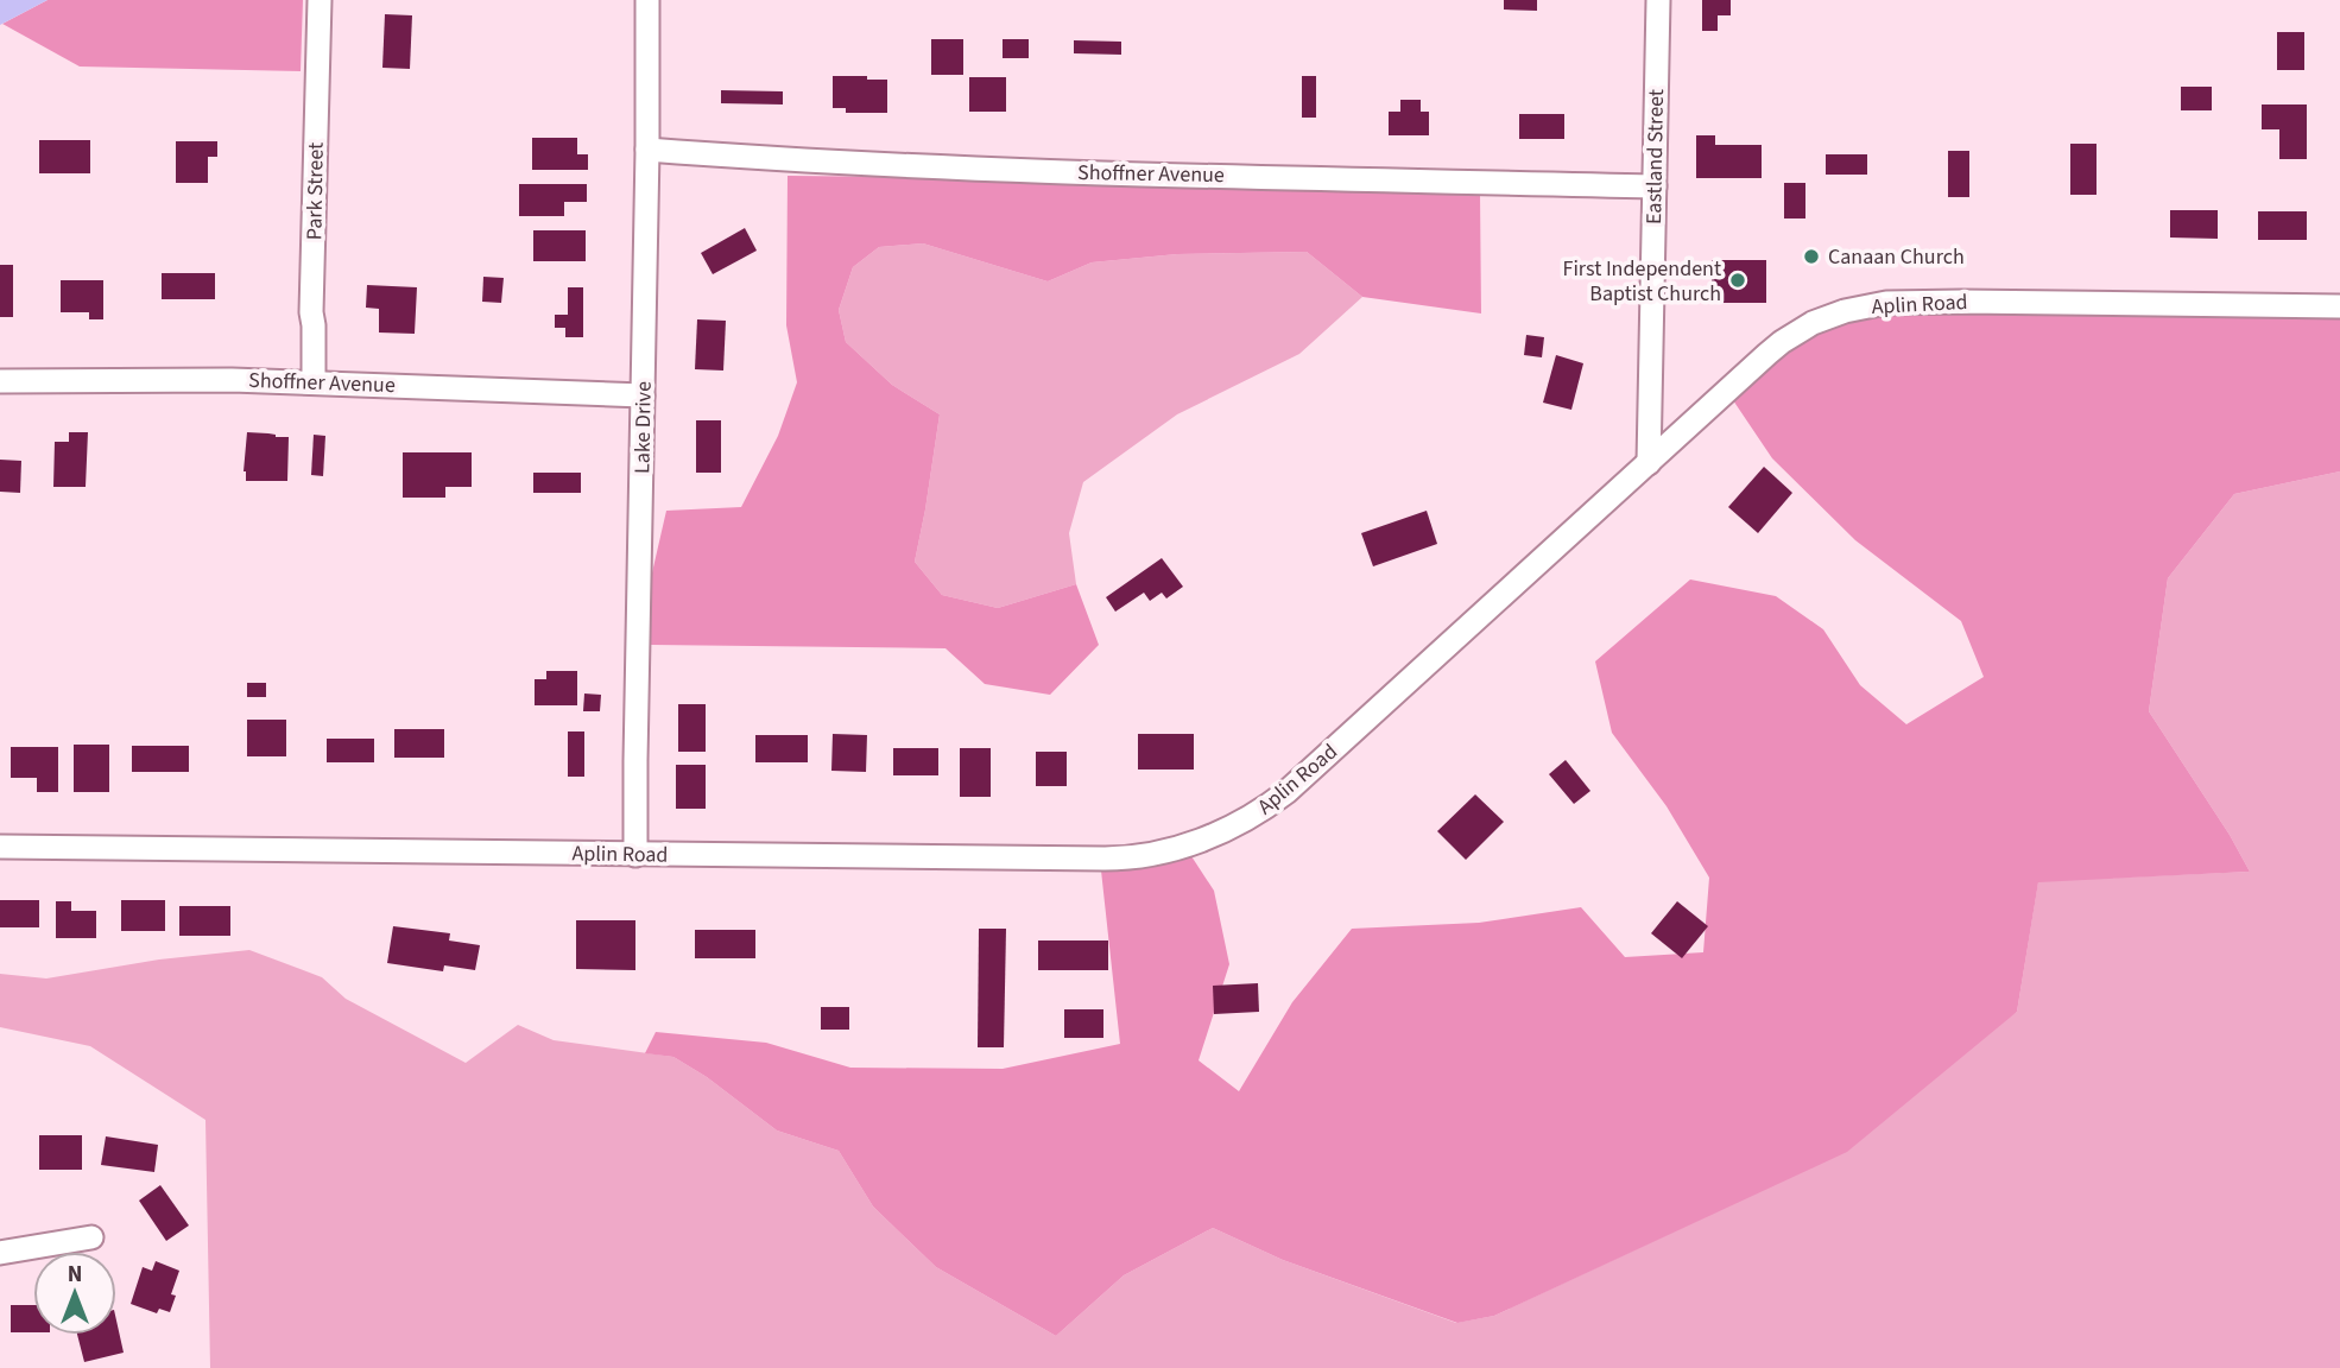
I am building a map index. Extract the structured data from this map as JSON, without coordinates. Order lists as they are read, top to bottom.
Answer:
{
  "streets": {
    "street": [
      "Eastland Street",
      "Shoffner Avenue",
      "Park Street",
      "Aplin Road",
      "Lake Drive"
    ]
  },
  "crossings": [
    ["Eastland Street", "Shoffner Avenue"],
    ["Eastland Street", "Aplin Road"],
    ["Shoffner Avenue", "Park Street"],
    ["Shoffner Avenue", "Lake Drive"],
    ["Aplin Road", "Lake Drive"]
  ],
  "places": ["Canaan Church", "First Independent Baptist Church"],
  "north": "top"
}
